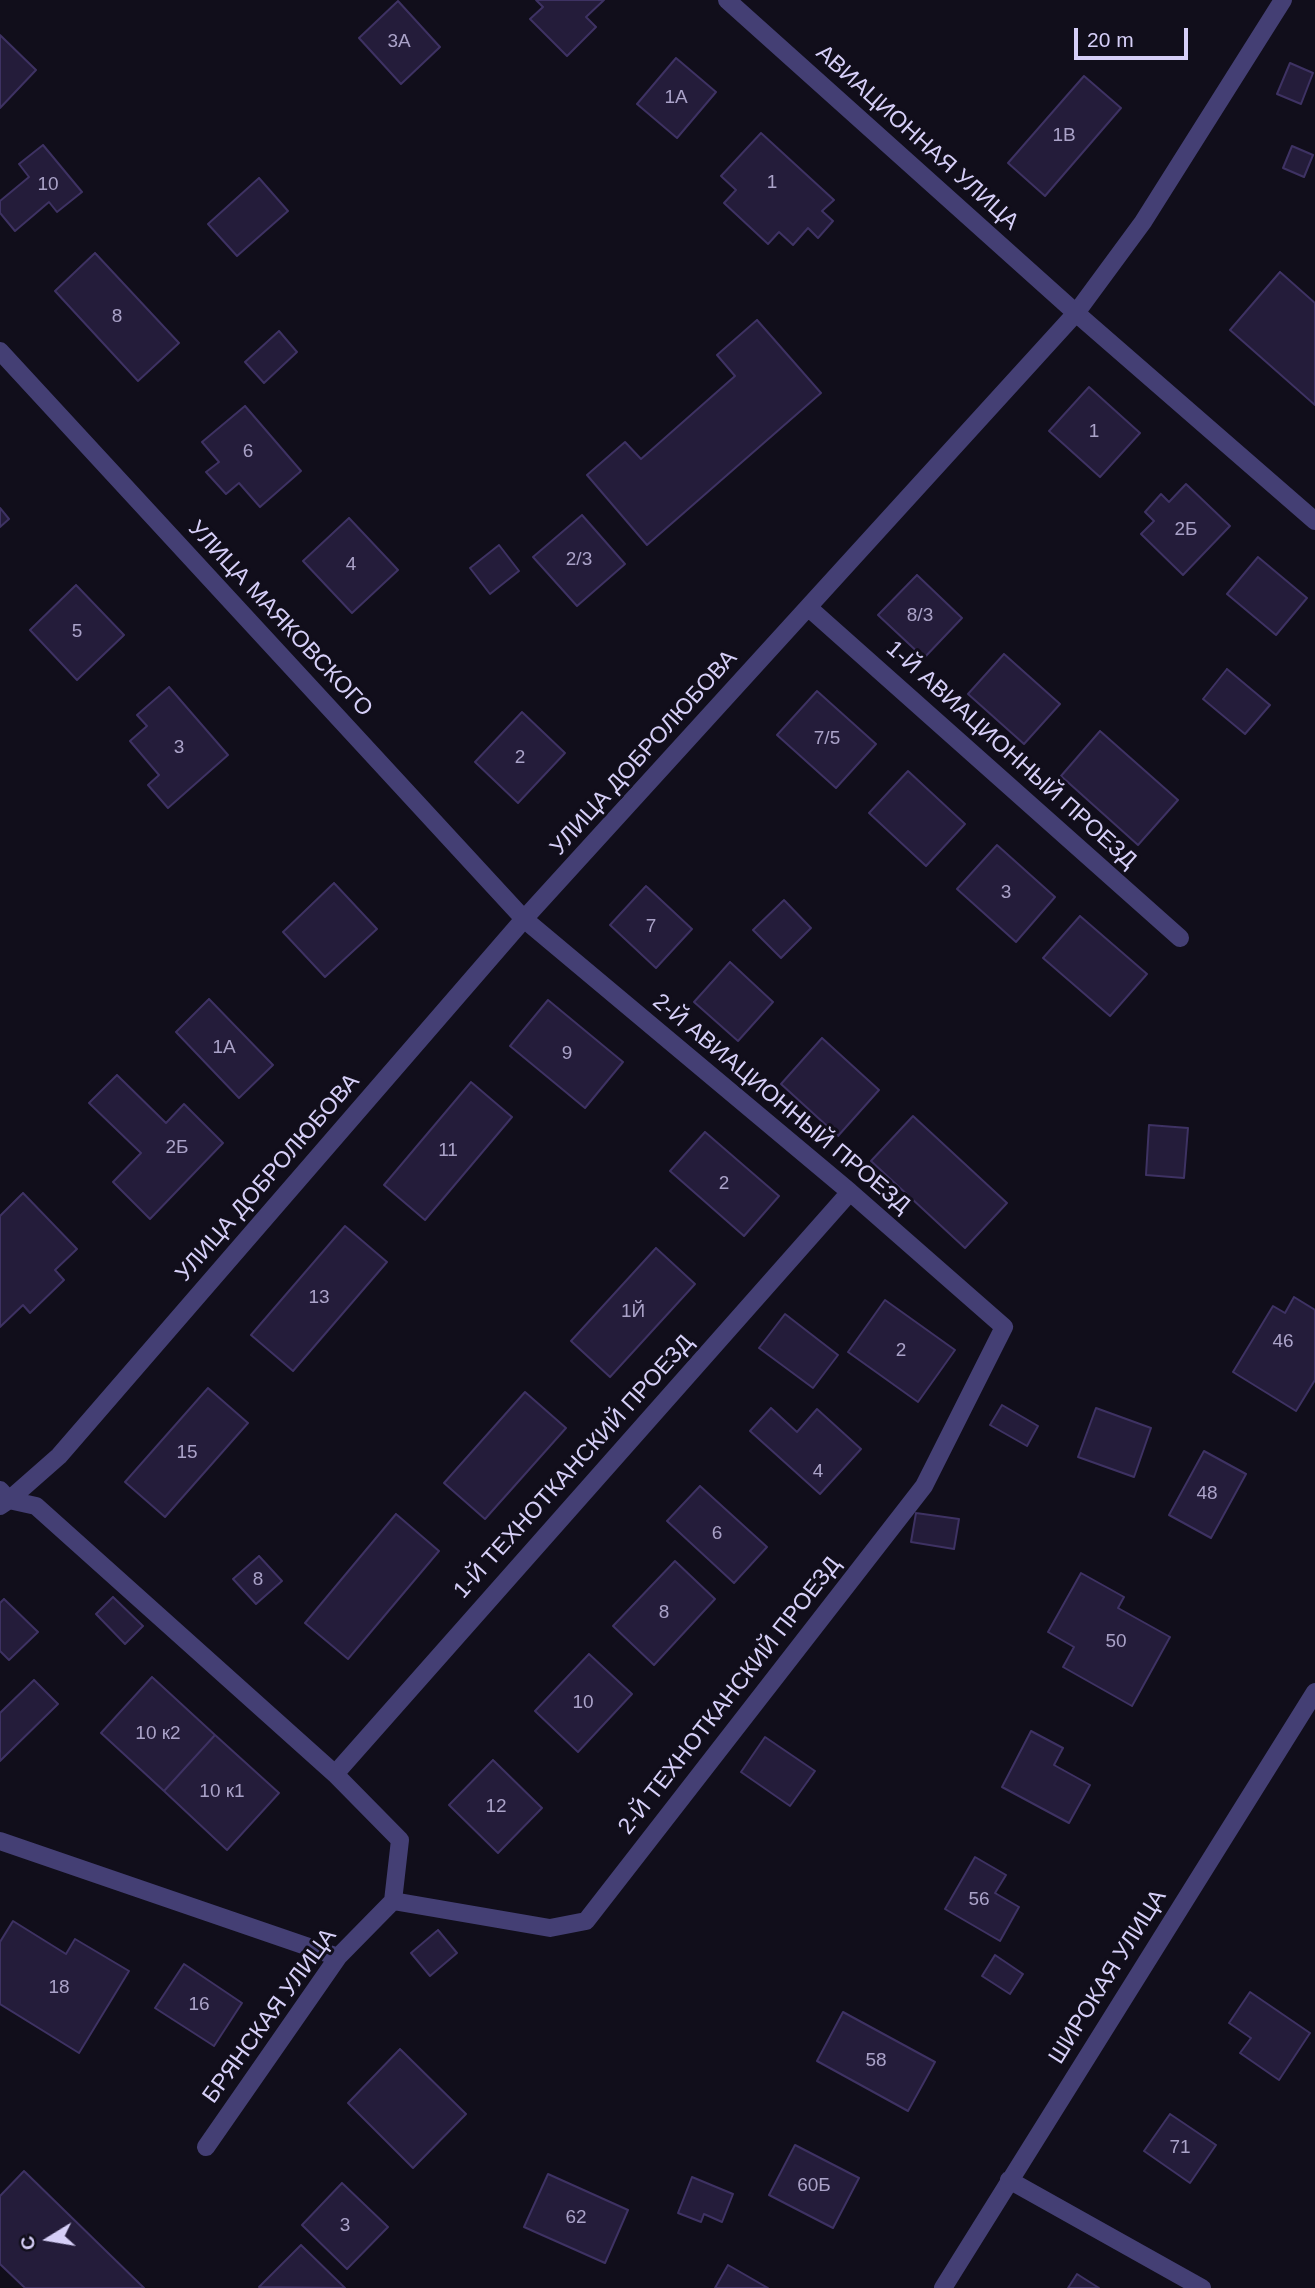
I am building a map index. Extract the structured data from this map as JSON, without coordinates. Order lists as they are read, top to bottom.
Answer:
{
  "streets": {
    "street": [
      "АВИАЦИОННАЯ УЛИЦА",
      "УЛИЦА МАЯКОВСКОГО",
      "УЛИЦА ДОБРОЛЮБОВА",
      "1-Й АВИАЦИОННЫЙ ПРОЕЗД",
      "2-Й АВИАЦИОННЫЙ ПРОЕЗД",
      "1-Й ТЕХНОТКАНСКИЙ ПРОЕЗД",
      "2-Й ТЕХНОТКАНСКИЙ ПРОЕЗД",
      "ШИРОКАЯ УЛИЦА",
      "БРЯНСКАЯ УЛИЦА"
    ]
  },
  "crossings": [
    ["АВИАЦИОННАЯ УЛИЦА", "УЛИЦА ДОБРОЛЮБОВА"],
    ["УЛИЦА МАЯКОВСКОГО", "УЛИЦА ДОБРОЛЮБОВА"],
    ["УЛИЦА МАЯКОВСКОГО", "2-Й АВИАЦИОННЫЙ ПРОЕЗД"],
    ["УЛИЦА ДОБРОЛЮБОВА", "1-Й АВИАЦИОННЫЙ ПРОЕЗД"],
    ["УЛИЦА ДОБРОЛЮБОВА", "2-Й АВИАЦИОННЫЙ ПРОЕЗД"],
    ["2-Й АВИАЦИОННЫЙ ПРОЕЗД", "1-Й ТЕХНОТКАНСКИЙ ПРОЕЗД"],
    ["2-Й АВИАЦИОННЫЙ ПРОЕЗД", "2-Й ТЕХНОТКАНСКИЙ ПРОЕЗД"],
    ["2-Й ТЕХНОТКАНСКИЙ ПРОЕЗД", "БРЯНСКАЯ УЛИЦА"]
  ],
  "house_numbers": [
    "3А",
    "1А",
    "1В",
    "1",
    "10",
    "8",
    "1",
    "6",
    "2Б",
    "2/3",
    "4",
    "8/3",
    "5",
    "7/5",
    "3",
    "2",
    "3",
    "7",
    "1А",
    "9",
    "2Б",
    "11",
    "2",
    "13",
    "1Й",
    "46",
    "2",
    "15",
    "4",
    "48",
    "6",
    "8",
    "8",
    "50",
    "10",
    "10 к2",
    "10 к1",
    "12",
    "56",
    "18",
    "16",
    "58",
    "71",
    "60Б",
    "62",
    "3"
  ],
  "scale_bar": "20 m",
  "north": "left"
}
